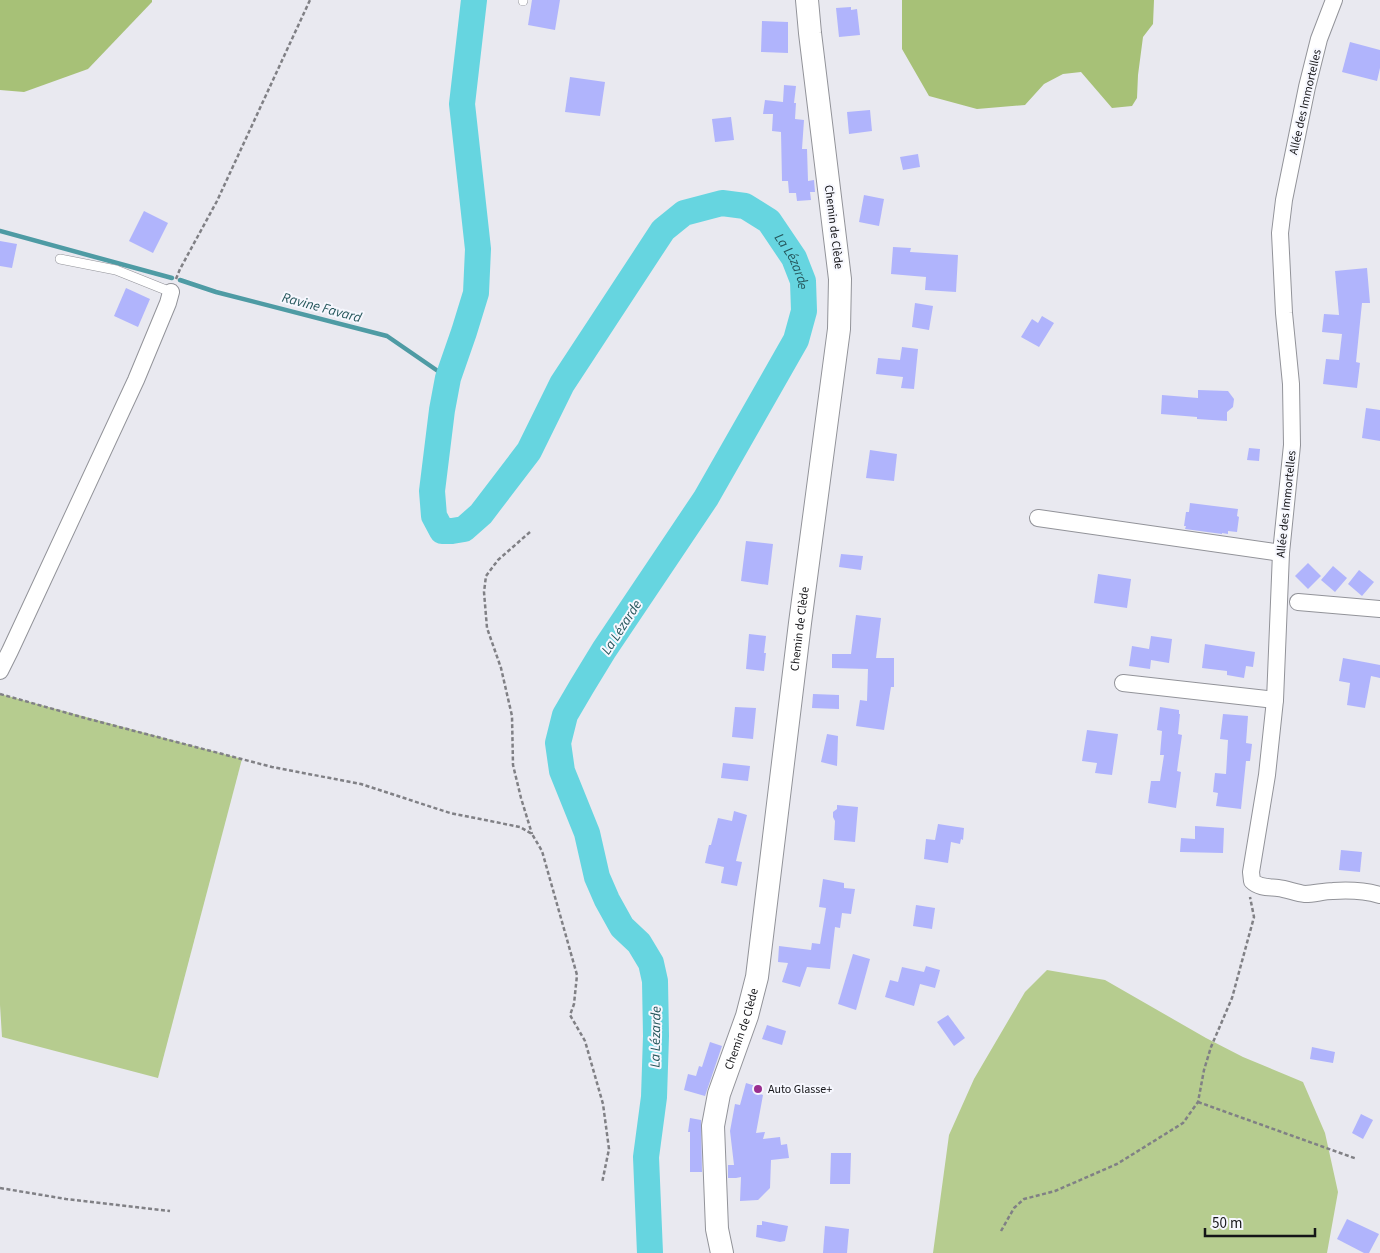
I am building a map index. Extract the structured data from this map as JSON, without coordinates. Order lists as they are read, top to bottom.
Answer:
{
  "streets": {
    "main road": ["Chemin de Clède"],
    "street": ["Allée des Immortelles"]
  },
  "water": ["La Lézarde", "Ravine Favard"],
  "places": ["Auto Glasse+"],
  "scale_bar": "50 m"
}
